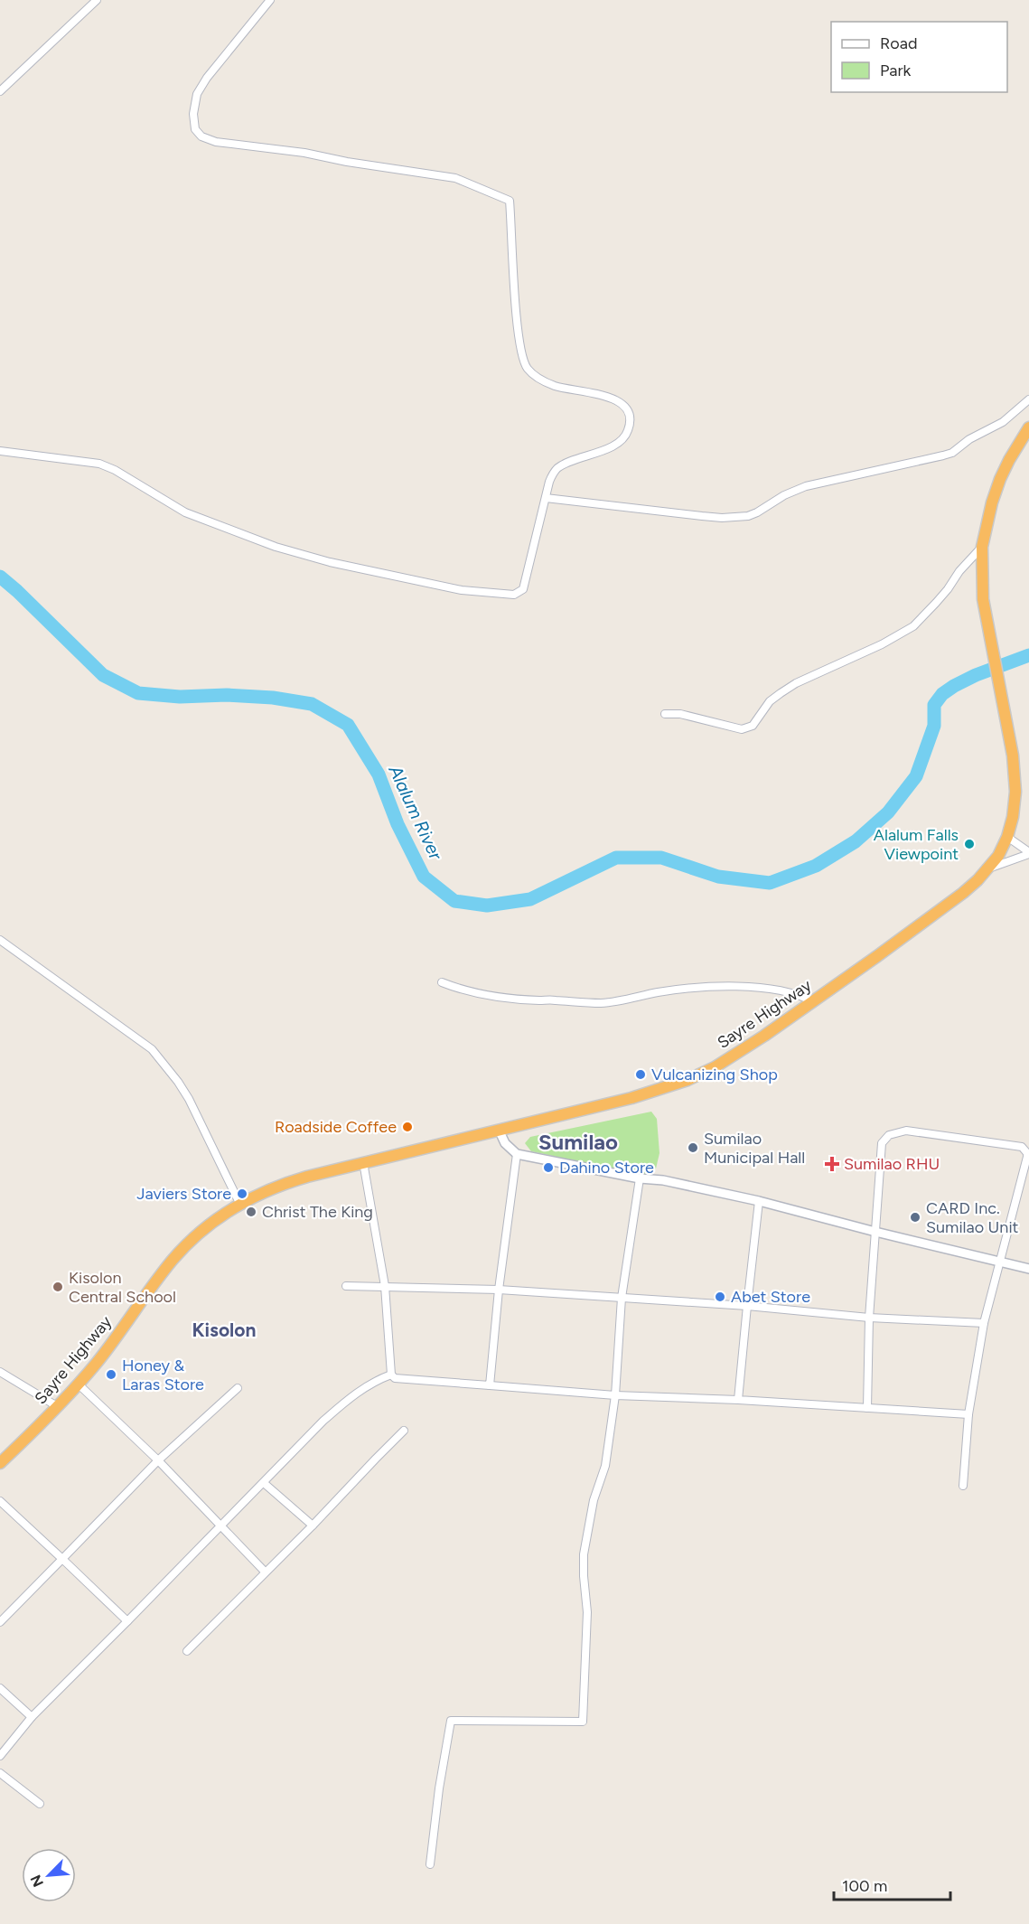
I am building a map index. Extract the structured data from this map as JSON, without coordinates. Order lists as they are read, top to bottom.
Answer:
{
  "streets": {
    "highway": ["Sayre Highway"]
  },
  "districts": ["Sumilao", "Kisolon"],
  "water": ["Alalum River"],
  "places": {
    "other": [
      "Alalum Falls Viewpoint",
      "Vulcanizing Shop",
      "Roadside Coffee",
      "Sumilao Municipal Hall",
      "Dahino Store",
      "Javiers Store",
      "Christ The King",
      "CARD Inc. Sumilao Unit",
      "Kisolon Central School",
      "Abet Store",
      "Honey & Laras Store"
    ],
    "health": ["Sumilao RHU"]
  },
  "legend": ["Road", "Park"],
  "scale_bar": "100 m",
  "north": "bottom left"
}
